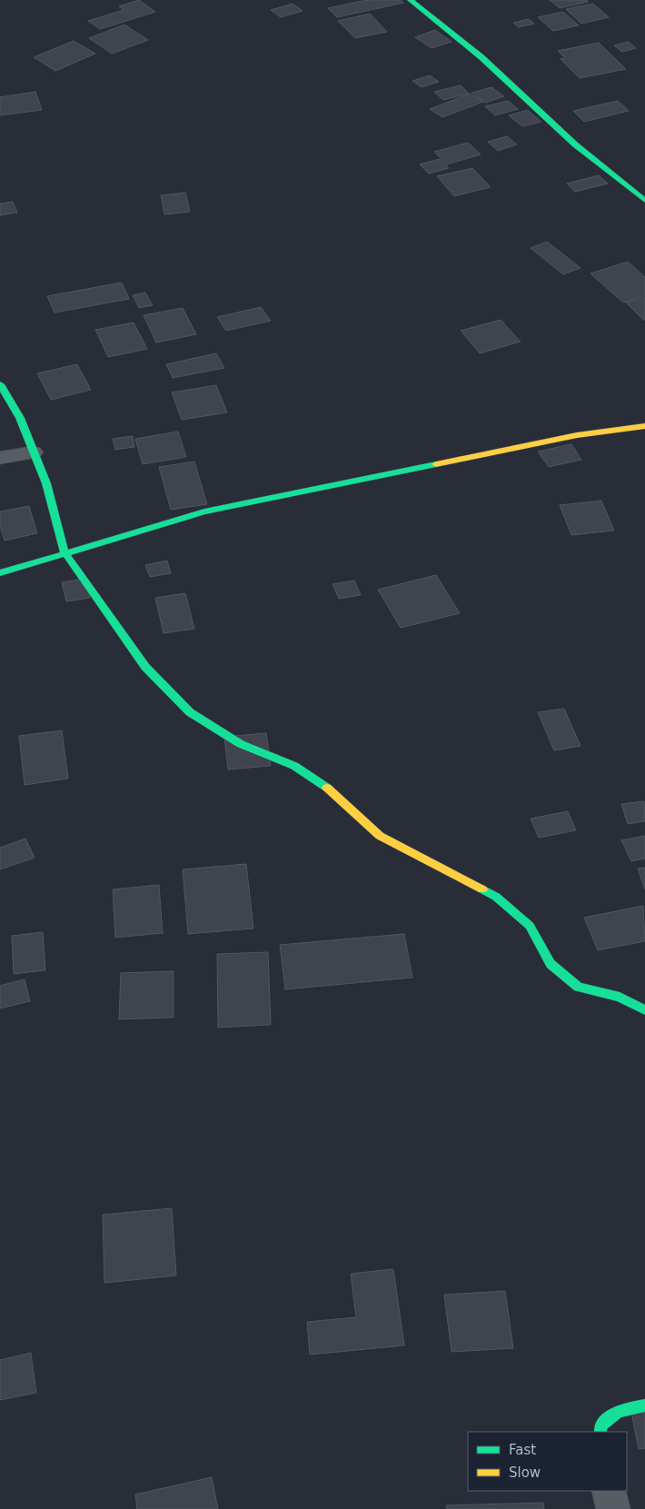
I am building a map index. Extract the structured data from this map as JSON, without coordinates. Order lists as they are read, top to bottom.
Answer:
{
  "legend": ["Fast", "Slow"]
}
